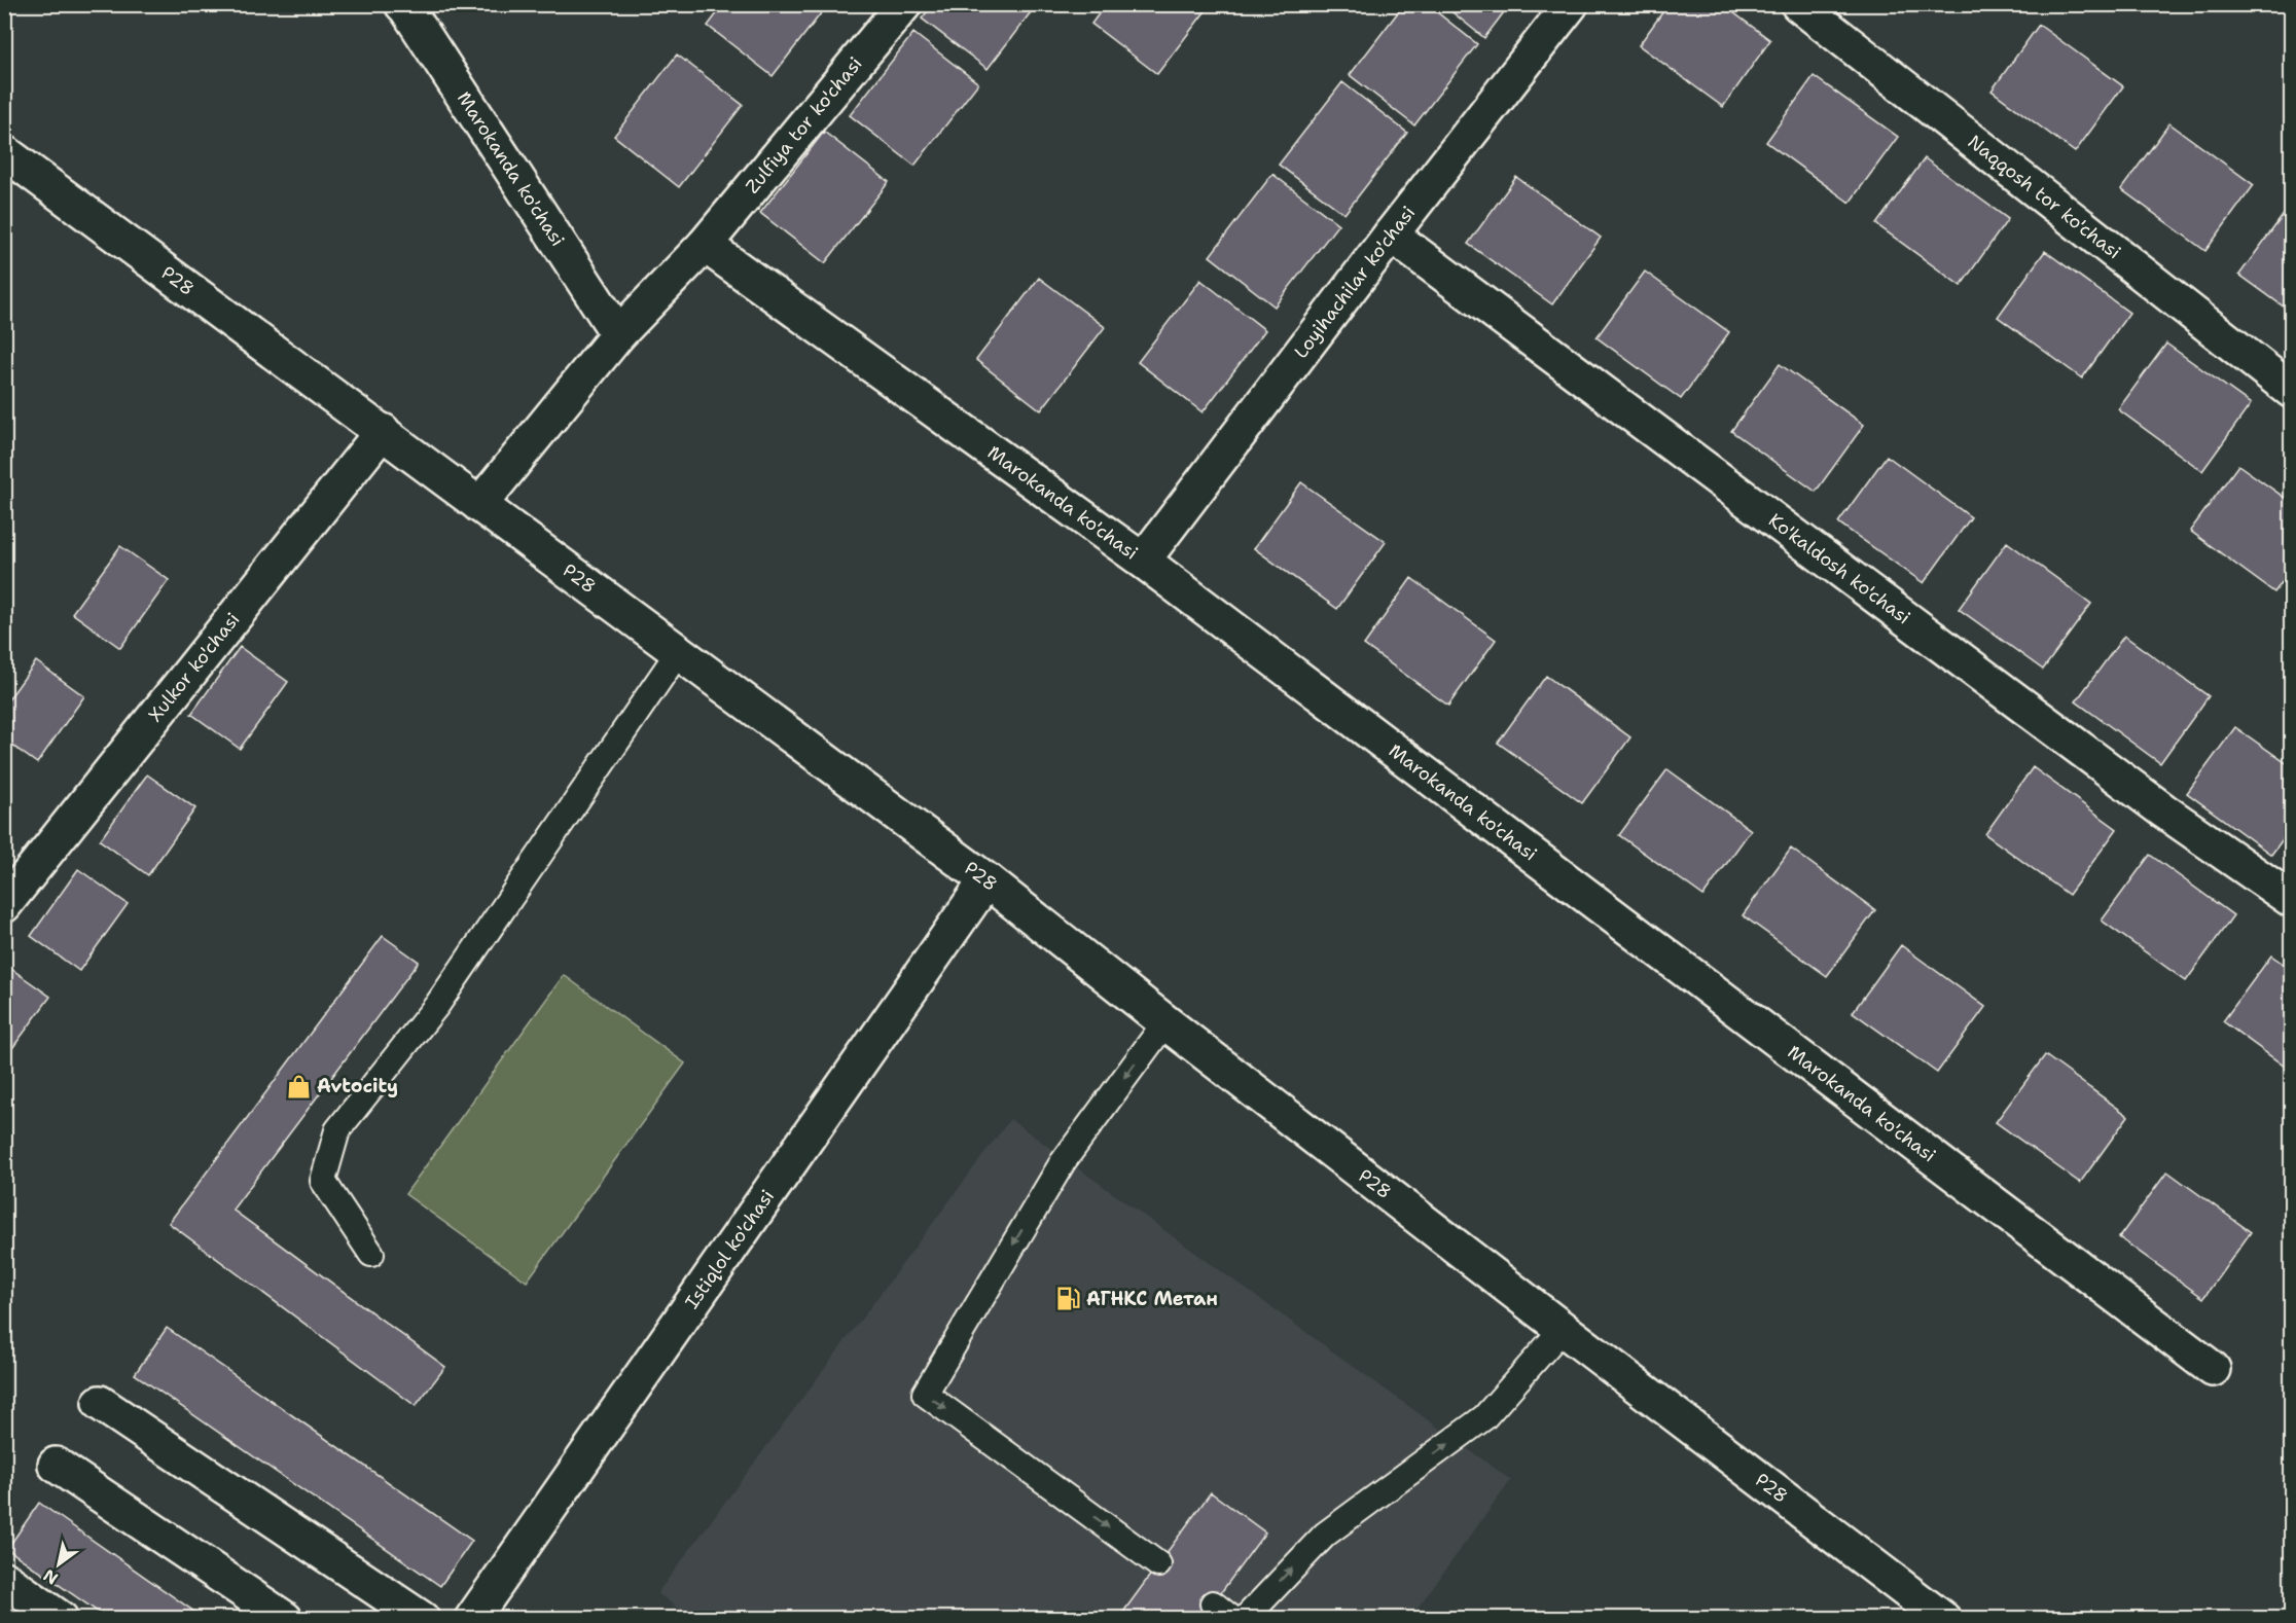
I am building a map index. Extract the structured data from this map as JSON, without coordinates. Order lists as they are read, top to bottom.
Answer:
{
  "streets": {
    "street": [
      "Zulfiya tor ko'chasi",
      "Marokanda ko'chasi",
      "Naqqosh tor ko'chasi",
      "Р28",
      "Loyihachilar ko'chasi",
      "Ko'kaldosh ko'chasi",
      "Xulkor ko'chasi",
      "Istiqlol ko'chasi"
    ]
  },
  "crossings": [
    ["Zulfiya tor ko'chasi", "Marokanda ko'chasi"],
    ["Zulfiya tor ko'chasi", "Р28"],
    ["Marokanda ko'chasi", "Loyihachilar ko'chasi"],
    ["Р28", "Xulkor ko'chasi"],
    ["Р28", "Istiqlol ko'chasi"],
    ["Loyihachilar ko'chasi", "Ko'kaldosh ko'chasi"]
  ],
  "places": {
    "shop": ["Avtocity"],
    "fuel station": ["АГНКС Метан"]
  },
  "north": "bottom left"
}
